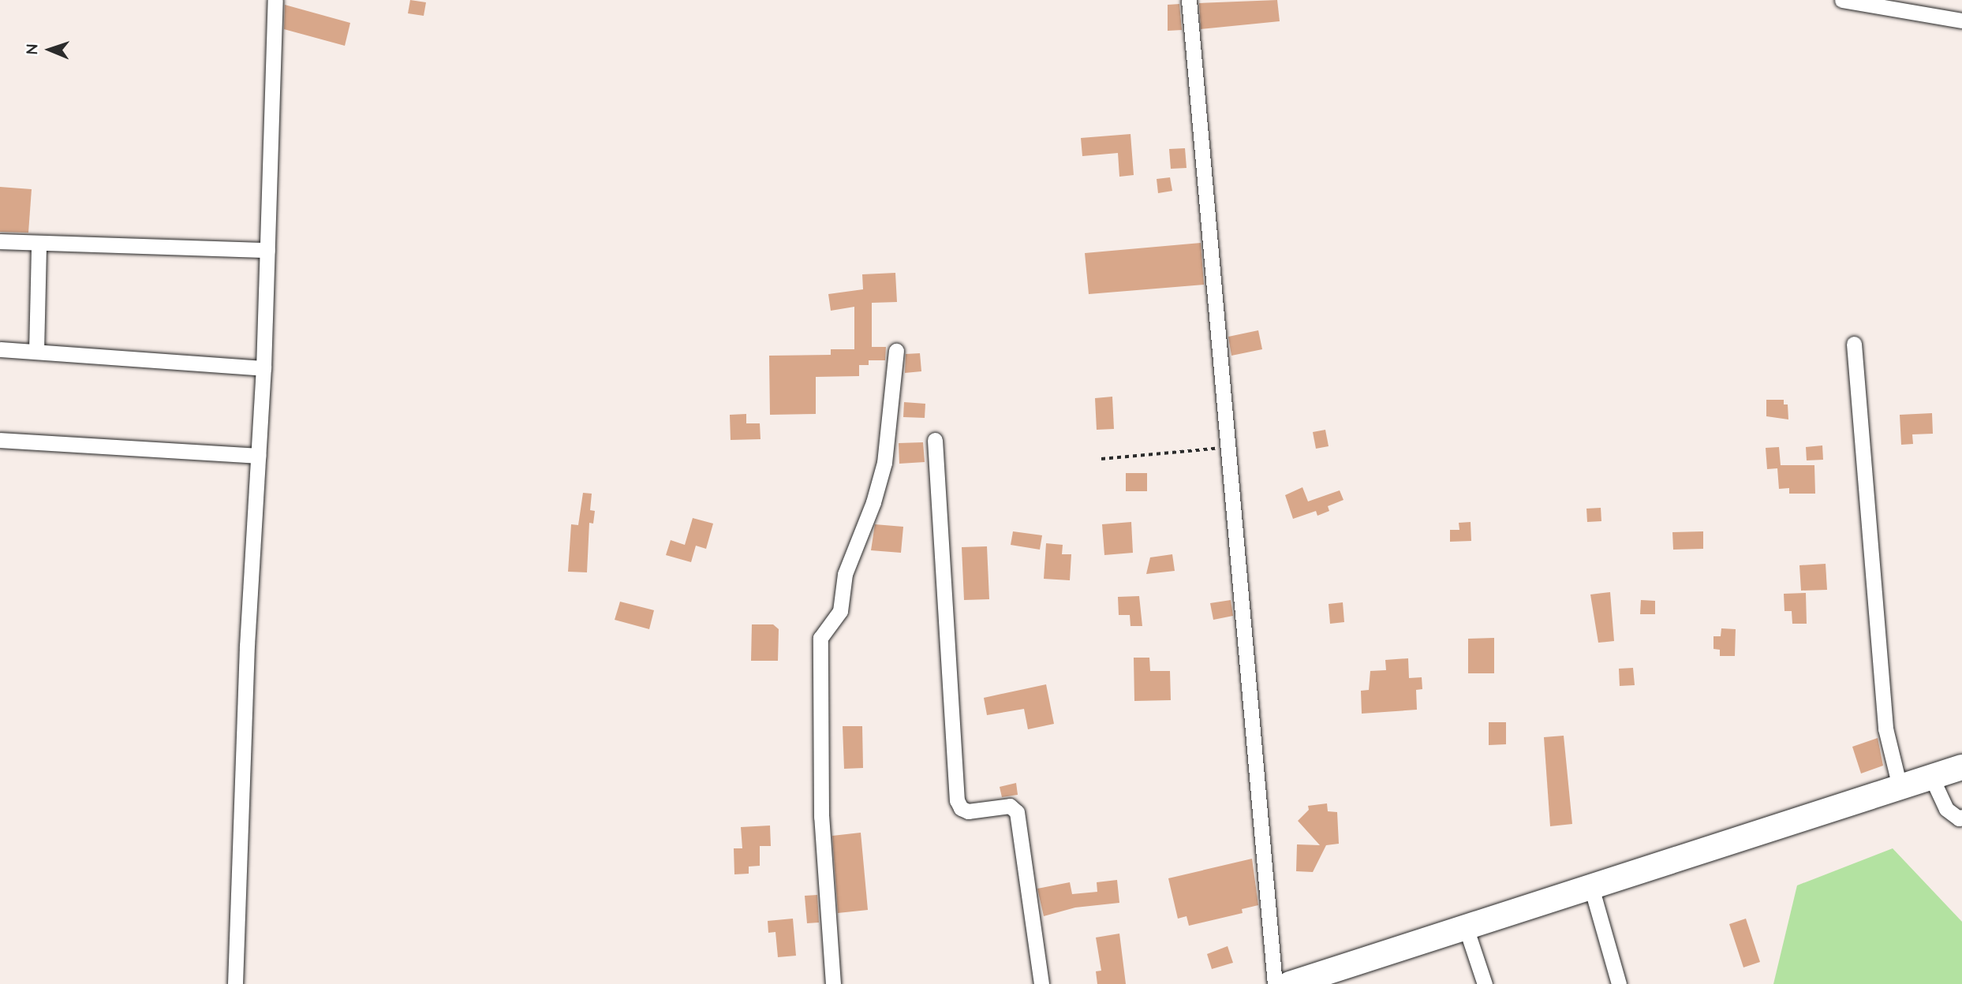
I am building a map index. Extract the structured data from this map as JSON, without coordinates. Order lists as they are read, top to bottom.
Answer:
{
  "north": "left"
}
